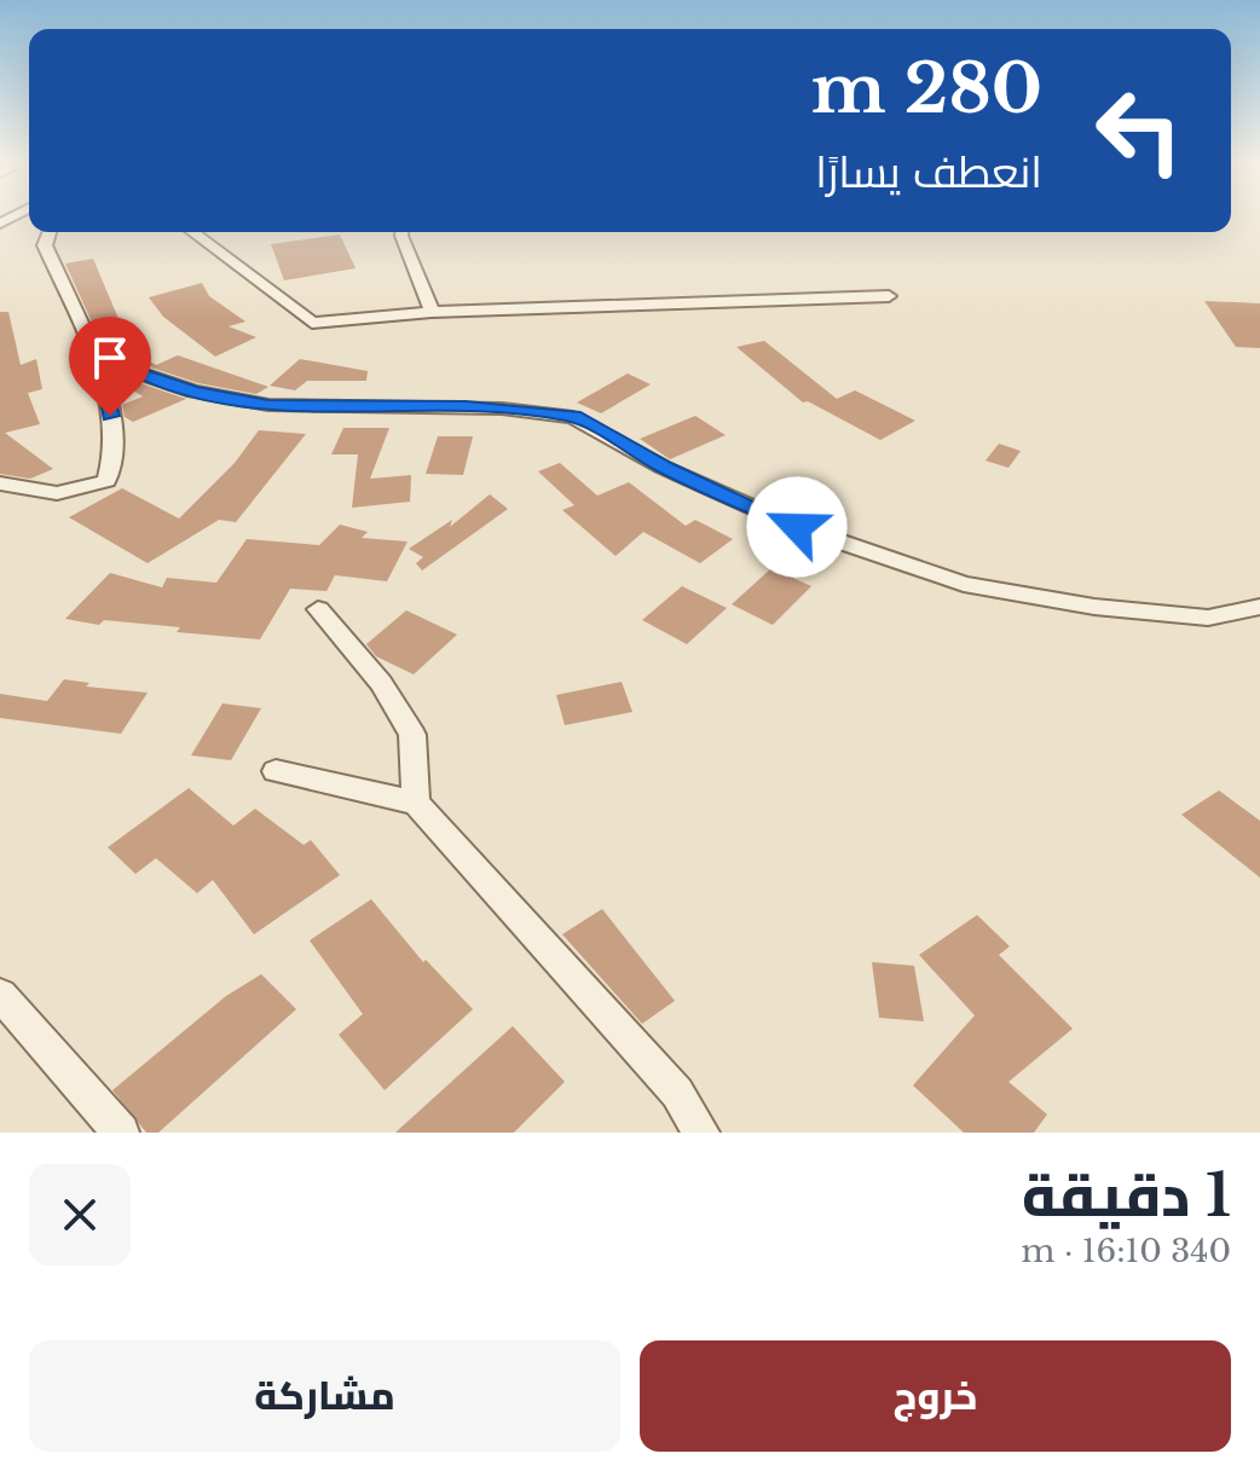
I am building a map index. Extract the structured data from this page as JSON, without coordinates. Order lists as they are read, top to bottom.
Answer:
{
  "page": {
    "turn": ["280 m", "انعطف يسارًا"],
    "heading": ["1 دقيقة", "340 m · 16:10"],
    "buttons": ["خروج", "مشاركة"]
  }
}
